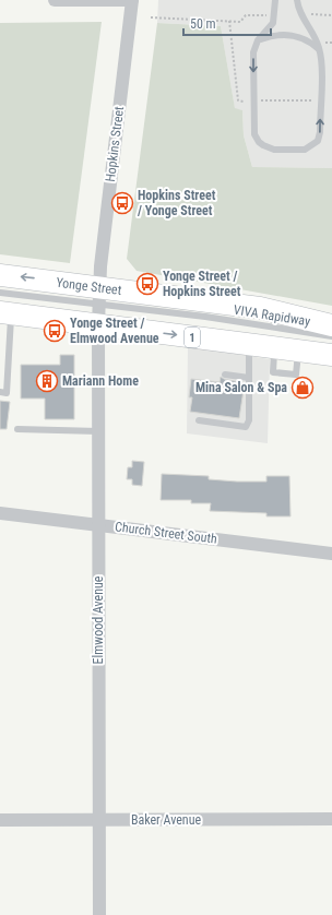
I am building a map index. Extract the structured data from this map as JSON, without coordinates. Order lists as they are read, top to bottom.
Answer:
{
  "streets": {
    "main road": ["Yonge Street", "1"],
    "street": [
      "Hopkins Street",
      "Church Street South",
      "Elmwood Avenue",
      "Baker Avenue"
    ],
    "lane": ["VIVA Rapidway"]
  },
  "crossings": [
    ["Hopkins Street", "Yonge Street"],
    ["Hopkins Street", "VIVA Rapidway"],
    ["Hopkins Street", "Elmwood Avenue"],
    ["Yonge Street", "VIVA Rapidway"],
    ["Yonge Street", "Elmwood Avenue"],
    ["VIVA Rapidway", "Elmwood Avenue"],
    ["Church Street South", "Elmwood Avenue"],
    ["Elmwood Avenue", "Baker Avenue"]
  ],
  "places": {
    "bus stop": ["Hopkins Street / Yonge Street", "Yonge Street / Hopkins Street", "Yonge Street / Elmwood Avenue"],
    "building": ["Mariann Home"],
    "shop": ["Mina Salon & Spa"]
  },
  "scale_bar": "50 m"
}
